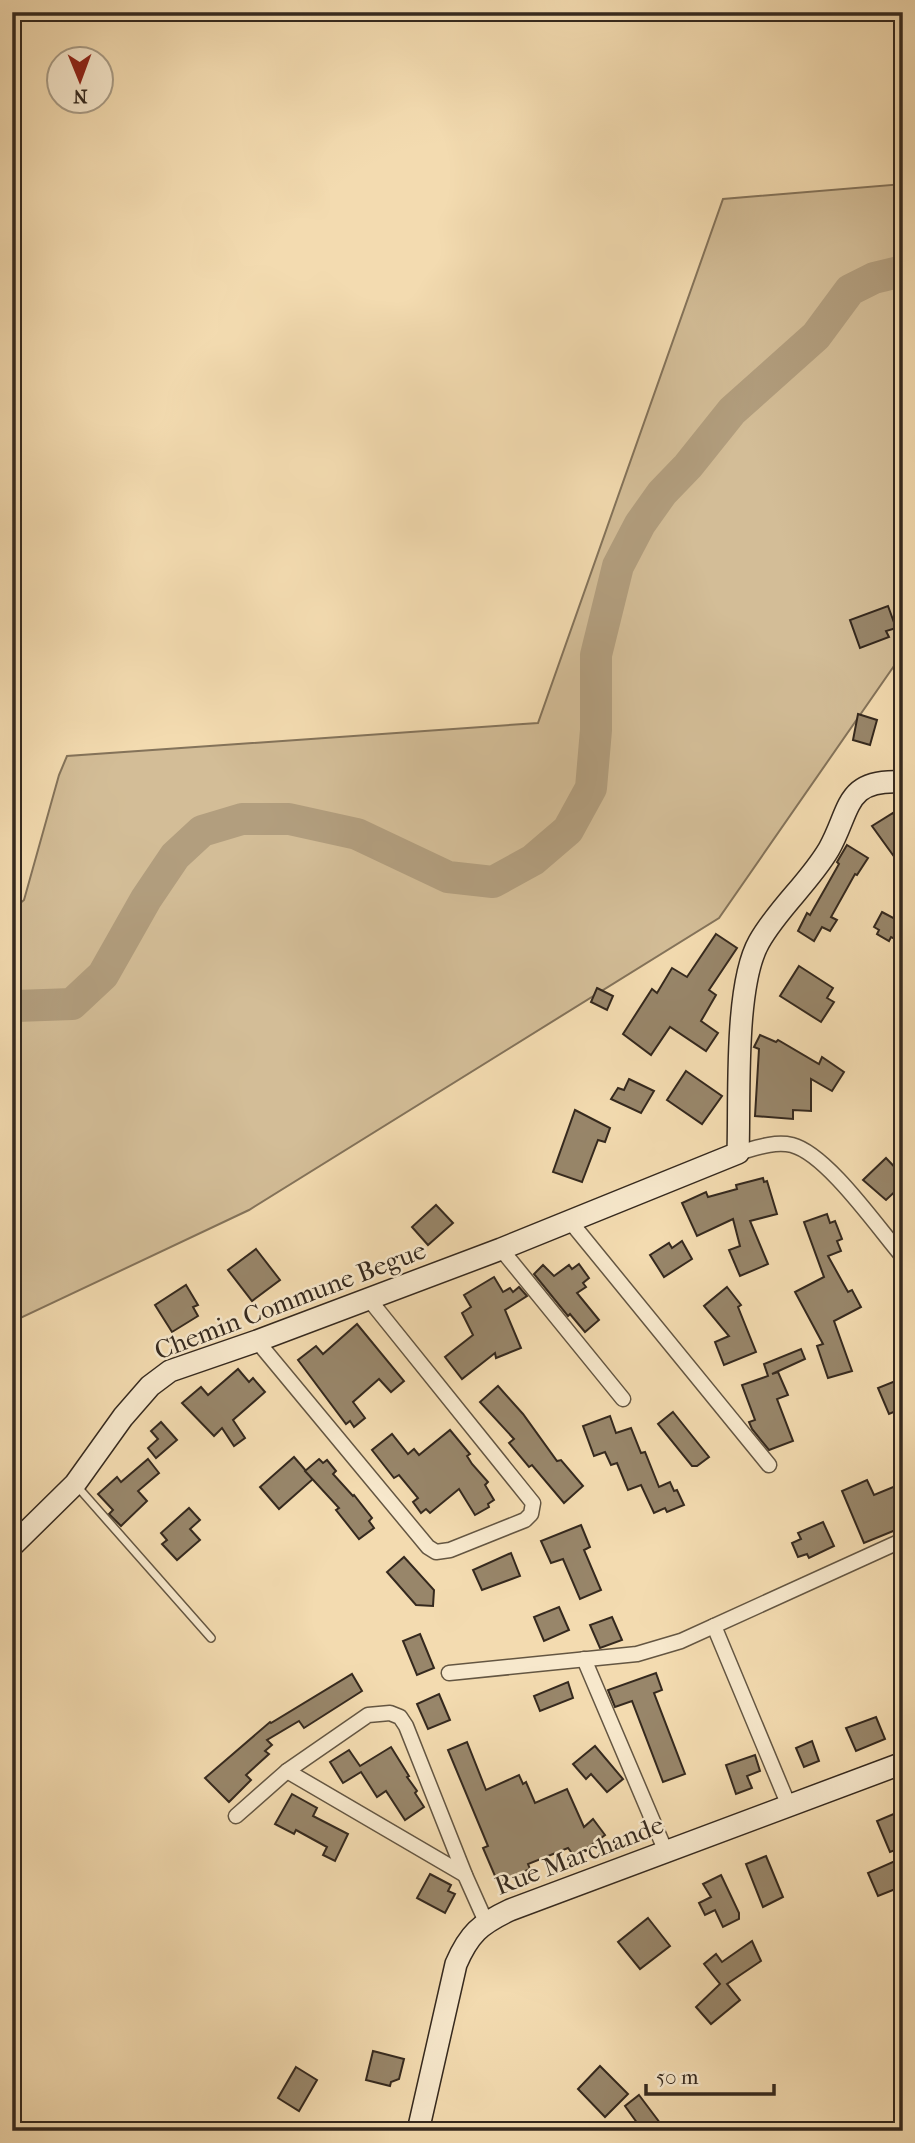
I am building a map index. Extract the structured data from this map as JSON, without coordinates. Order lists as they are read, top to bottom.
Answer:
{
  "streets": {
    "street": ["Chemin Commune Begue", "Rue Marchande"]
  },
  "scale_bar": "50 m",
  "north": "bottom"
}
